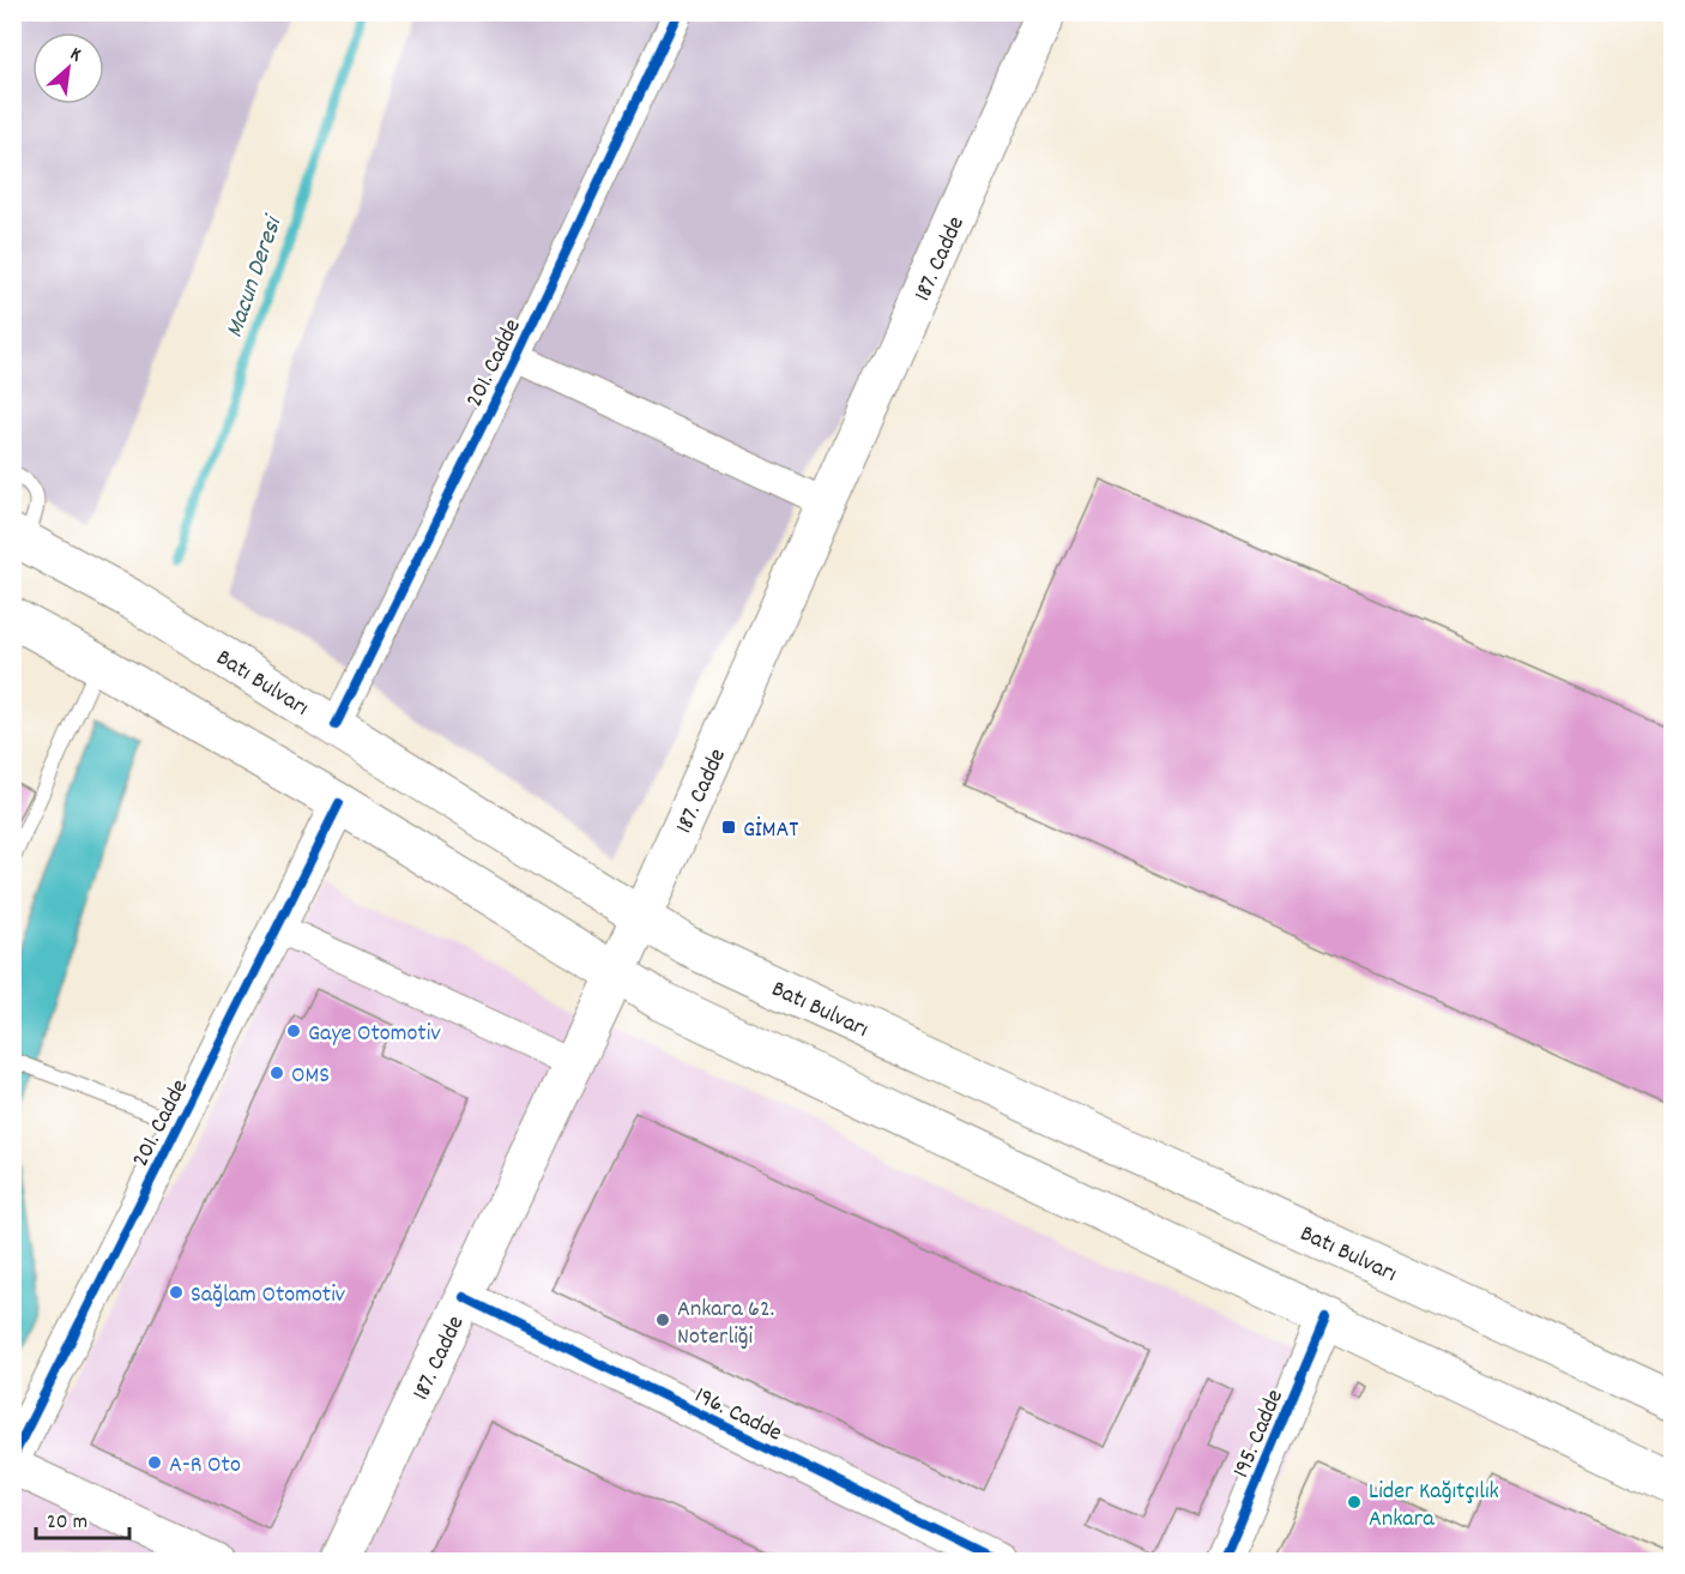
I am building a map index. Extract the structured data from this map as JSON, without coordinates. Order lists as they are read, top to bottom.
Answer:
{
  "streets": {
    "main road": ["187. Cadde", "Batı Bulvarı"],
    "street": ["201. Cadde", "196. Cadde", "195. Cadde"]
  },
  "crossings": [
    ["187. Cadde", "Batı Bulvarı"],
    ["187. Cadde", "196. Cadde"],
    ["201. Cadde", "Batı Bulvarı"]
  ],
  "water": ["Macun Deresi"],
  "places": {
    "transit": ["GİMAT"],
    "other": [
      "Gaye Otomotiv",
      "OMS",
      "Sağlam Otomotiv",
      "Ankara 62. Noterliği",
      "A-R Oto",
      "Lider Kağıtçılık Ankara"
    ]
  },
  "scale_bar": "20 m",
  "north": "top right"
}
